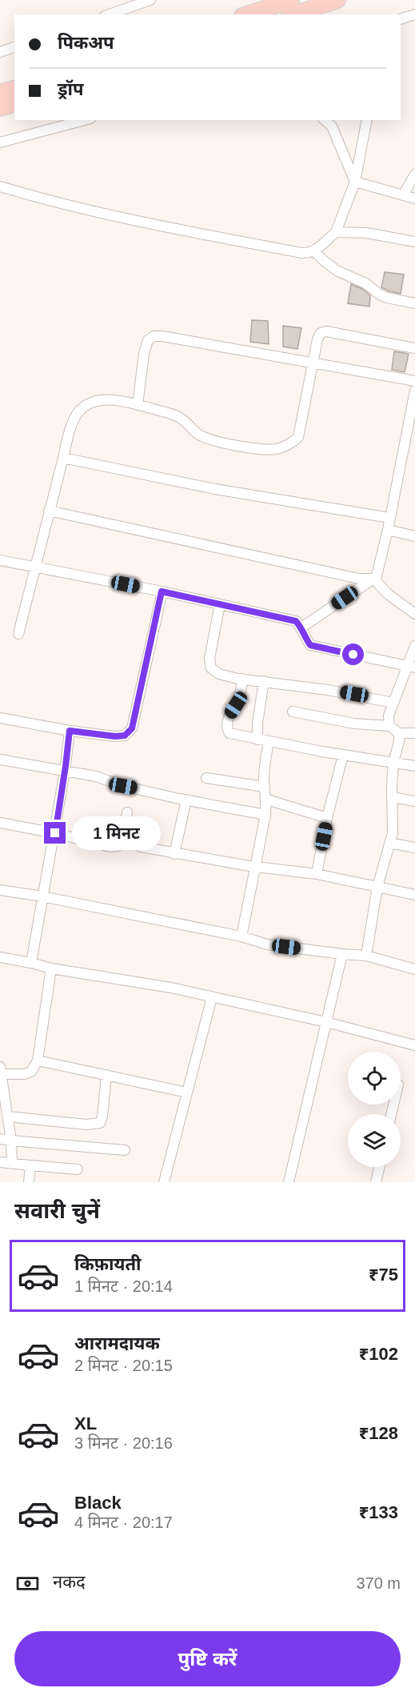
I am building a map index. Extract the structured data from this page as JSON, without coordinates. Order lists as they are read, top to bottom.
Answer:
{
  "page": {
    "banner": ["पिकअप", "ड्रॉप"],
    "bubble": "1 मिनट",
    "heading": "सवारी चुनें",
    "list": [
      {
        "name": "किफ़ायती",
        "note": "1 मिनट · 20:14",
        "value": "₹75"
      },
      {
        "name": "आरामदायक",
        "note": "2 मिनट · 20:15",
        "value": "₹102"
      },
      {
        "name": "XL",
        "note": "3 मिनट · 20:16",
        "value": "₹128"
      },
      {
        "name": "Black",
        "note": "4 मिनट · 20:17",
        "value": "₹133"
      }
    ],
    "pay": ["नकद", "370 m"],
    "buttons": "पुष्टि करें"
  }
}
